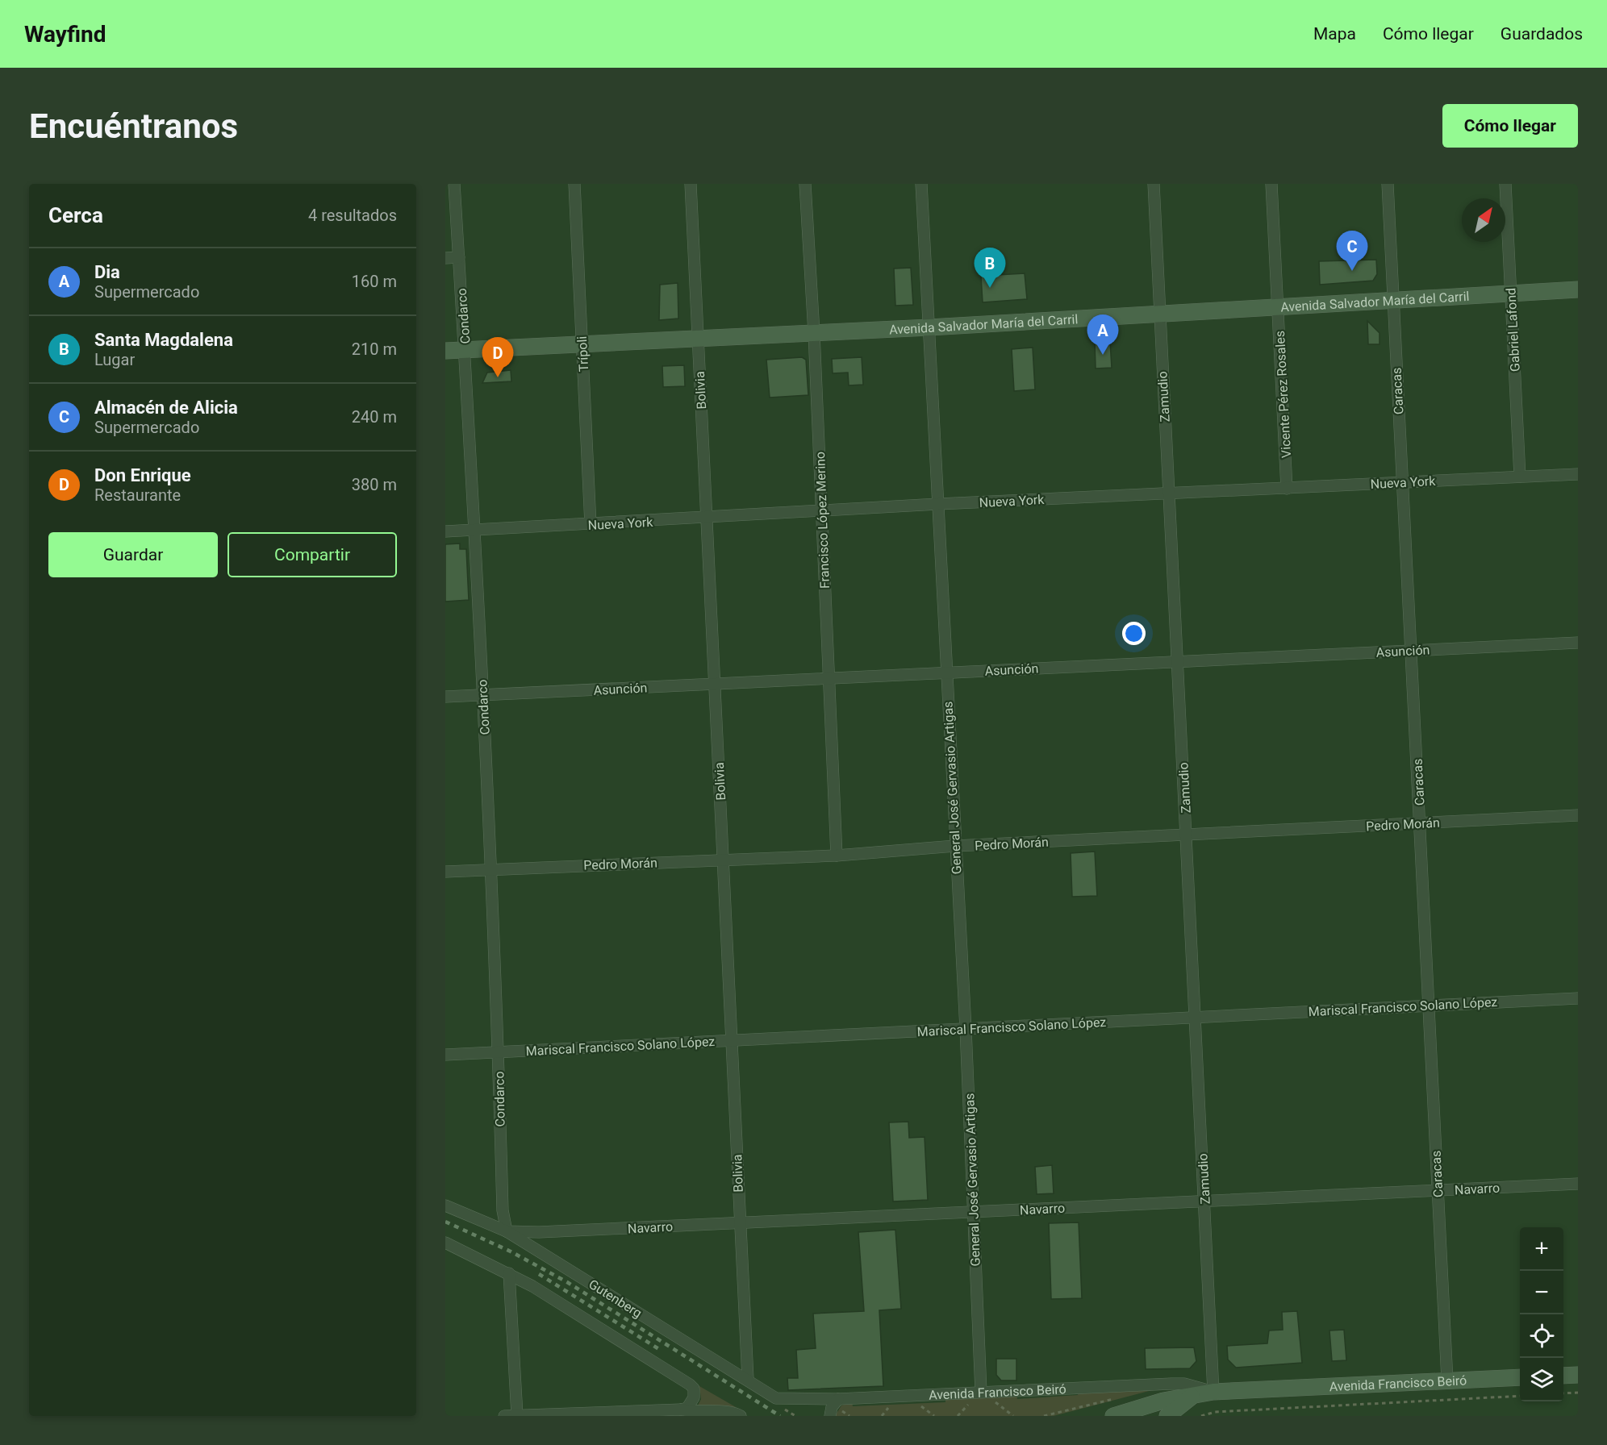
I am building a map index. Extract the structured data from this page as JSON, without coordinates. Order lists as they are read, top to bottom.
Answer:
{
  "streets": {
    "main road": ["Avenida Salvador María del Carril", "Avenida Francisco Beiró"],
    "street": [
      "Condarco",
      "Gabriel Lafond",
      "Trípoli",
      "Bolivia",
      "Caracas",
      "Vicente Pérez Rosales",
      "Zamudio",
      "Nueva York",
      "Francisco López Merino",
      "Asunción",
      "General José Gervasio Artigas",
      "Pedro Morán",
      "Mariscal Francisco Solano López",
      "Navarro",
      "Gutenberg"
    ]
  },
  "crossings": [
    ["Avenida Salvador María del Carril", "Condarco"],
    ["Avenida Salvador María del Carril", "Gabriel Lafond"],
    ["Avenida Salvador María del Carril", "Trípoli"],
    ["Avenida Salvador María del Carril", "Bolivia"],
    ["Avenida Salvador María del Carril", "Caracas"],
    ["Avenida Salvador María del Carril", "Vicente Pérez Rosales"],
    ["Avenida Salvador María del Carril", "Zamudio"],
    ["Avenida Salvador María del Carril", "Francisco López Merino"],
    ["Avenida Salvador María del Carril", "General José Gervasio Artigas"],
    ["Condarco", "Nueva York"],
    ["Condarco", "Asunción"],
    ["Condarco", "Pedro Morán"],
    ["Condarco", "Mariscal Francisco Solano López"],
    ["Condarco", "Navarro"],
    ["Condarco", "Gutenberg"],
    ["Gabriel Lafond", "Nueva York"],
    ["Trípoli", "Nueva York"],
    ["Bolivia", "Nueva York"],
    ["Bolivia", "Asunción"],
    ["Bolivia", "Pedro Morán"],
    ["Bolivia", "Mariscal Francisco Solano López"],
    ["Bolivia", "Navarro"],
    ["Bolivia", "Gutenberg"],
    ["Caracas", "Nueva York"],
    ["Caracas", "Asunción"],
    ["Caracas", "Pedro Morán"],
    ["Caracas", "Mariscal Francisco Solano López"],
    ["Caracas", "Navarro"],
    ["Caracas", "Avenida Francisco Beiró"],
    ["Vicente Pérez Rosales", "Nueva York"],
    ["Zamudio", "Nueva York"],
    ["Zamudio", "Asunción"],
    ["Zamudio", "Pedro Morán"],
    ["Zamudio", "Mariscal Francisco Solano López"],
    ["Zamudio", "Navarro"],
    ["Zamudio", "Avenida Francisco Beiró"],
    ["Nueva York", "Francisco López Merino"],
    ["Nueva York", "General José Gervasio Artigas"],
    ["Francisco López Merino", "Asunción"],
    ["Francisco López Merino", "Pedro Morán"],
    ["Asunción", "General José Gervasio Artigas"],
    ["General José Gervasio Artigas", "Pedro Morán"],
    ["General José Gervasio Artigas", "Mariscal Francisco Solano López"],
    ["General José Gervasio Artigas", "Navarro"],
    ["General José Gervasio Artigas", "Avenida Francisco Beiró"],
    ["Navarro", "Gutenberg"],
    ["Gutenberg", "Avenida Francisco Beiró"]
  ],
  "north": "top right",
  "page": {
    "header": "Wayfind",
    "nav": ["Mapa", "Cómo llegar", "Guardados"],
    "buttons": [
      "Cómo llegar",
      ["Guardar", "Compartir"]
    ],
    "title": "Encuéntranos",
    "heading": ["Cerca", "4 resultados"],
    "pins": [
      "C",
      "B",
      "A",
      "D"
    ],
    "list": [
      {
        "mark": "A",
        "name": "Dia",
        "note": "Supermercado",
        "value": "160 m"
      },
      {
        "mark": "B",
        "name": "Santa Magdalena",
        "note": "Lugar",
        "value": "210 m"
      },
      {
        "mark": "C",
        "name": "Almacén de Alicia",
        "note": "Supermercado",
        "value": "240 m"
      },
      {
        "mark": "D",
        "name": "Don Enrique",
        "note": "Restaurante",
        "value": "380 m"
      }
    ],
    "map_buttons": ["+", "−"]
  }
}
